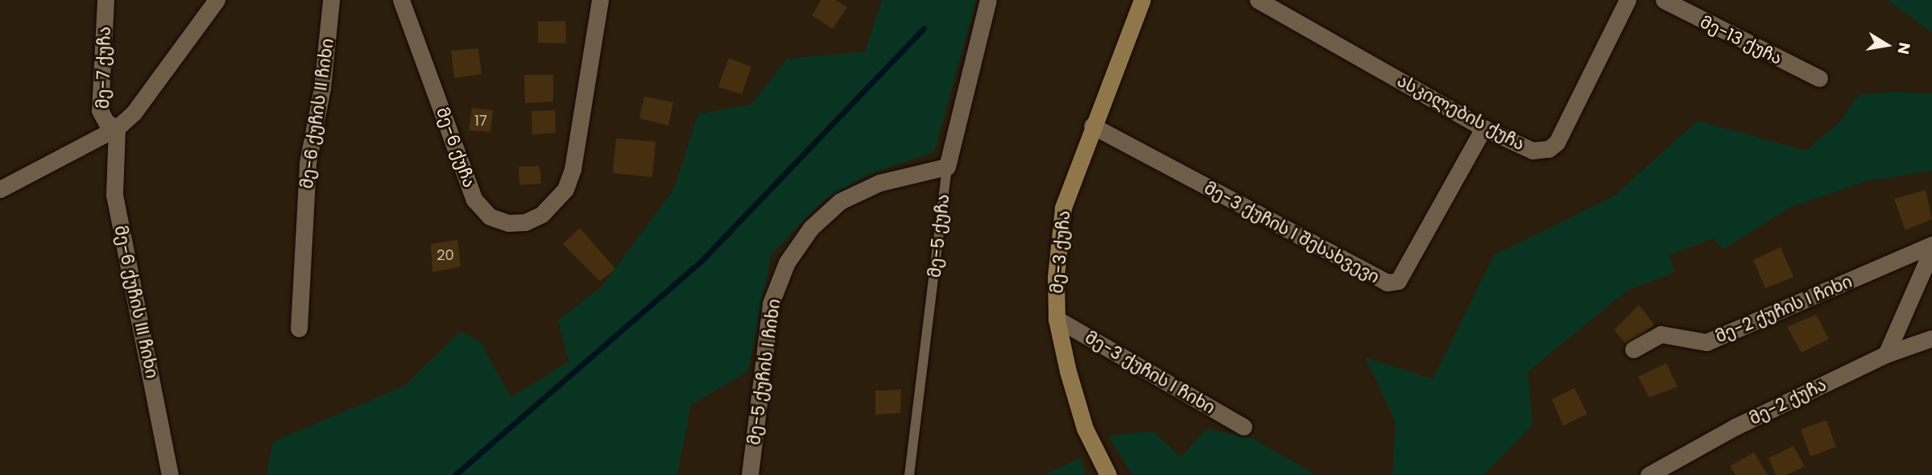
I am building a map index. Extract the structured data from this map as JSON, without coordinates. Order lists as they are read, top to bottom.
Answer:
{
  "streets": {
    "street": [
      "მე-13 ქუჩა",
      "მე-7 ქუჩა",
      "ასკილების ქუჩა",
      "მე-6 ქუჩის II ჩიხი",
      "მე-6 ქუჩა",
      "მე-3 ქუჩის I შესახვევი",
      "მე-5 ქუჩა",
      "მე-3 ქუჩა",
      "მე-6 ქუჩის III ჩიხი",
      "მე-2 ქუჩის I ჩიხი",
      "მე-5 ქუჩის I ჩიხი",
      "მე-3 ქუჩის I ჩიხი",
      "მე-2 ქუჩა"
    ]
  },
  "crossings": [
    ["მე-7 ქუჩა", "მე-6 ქუჩის III ჩიხი"],
    ["ასკილების ქუჩა", "მე-3 ქუჩის I შესახვევი"],
    ["მე-3 ქუჩის I შესახვევი", "მე-3 ქუჩა"],
    ["მე-5 ქუჩა", "მე-5 ქუჩის I ჩიხი"],
    ["მე-3 ქუჩა", "მე-3 ქუჩის I ჩიხი"]
  ],
  "house_numbers": ["17", "20"],
  "north": "right"
}
